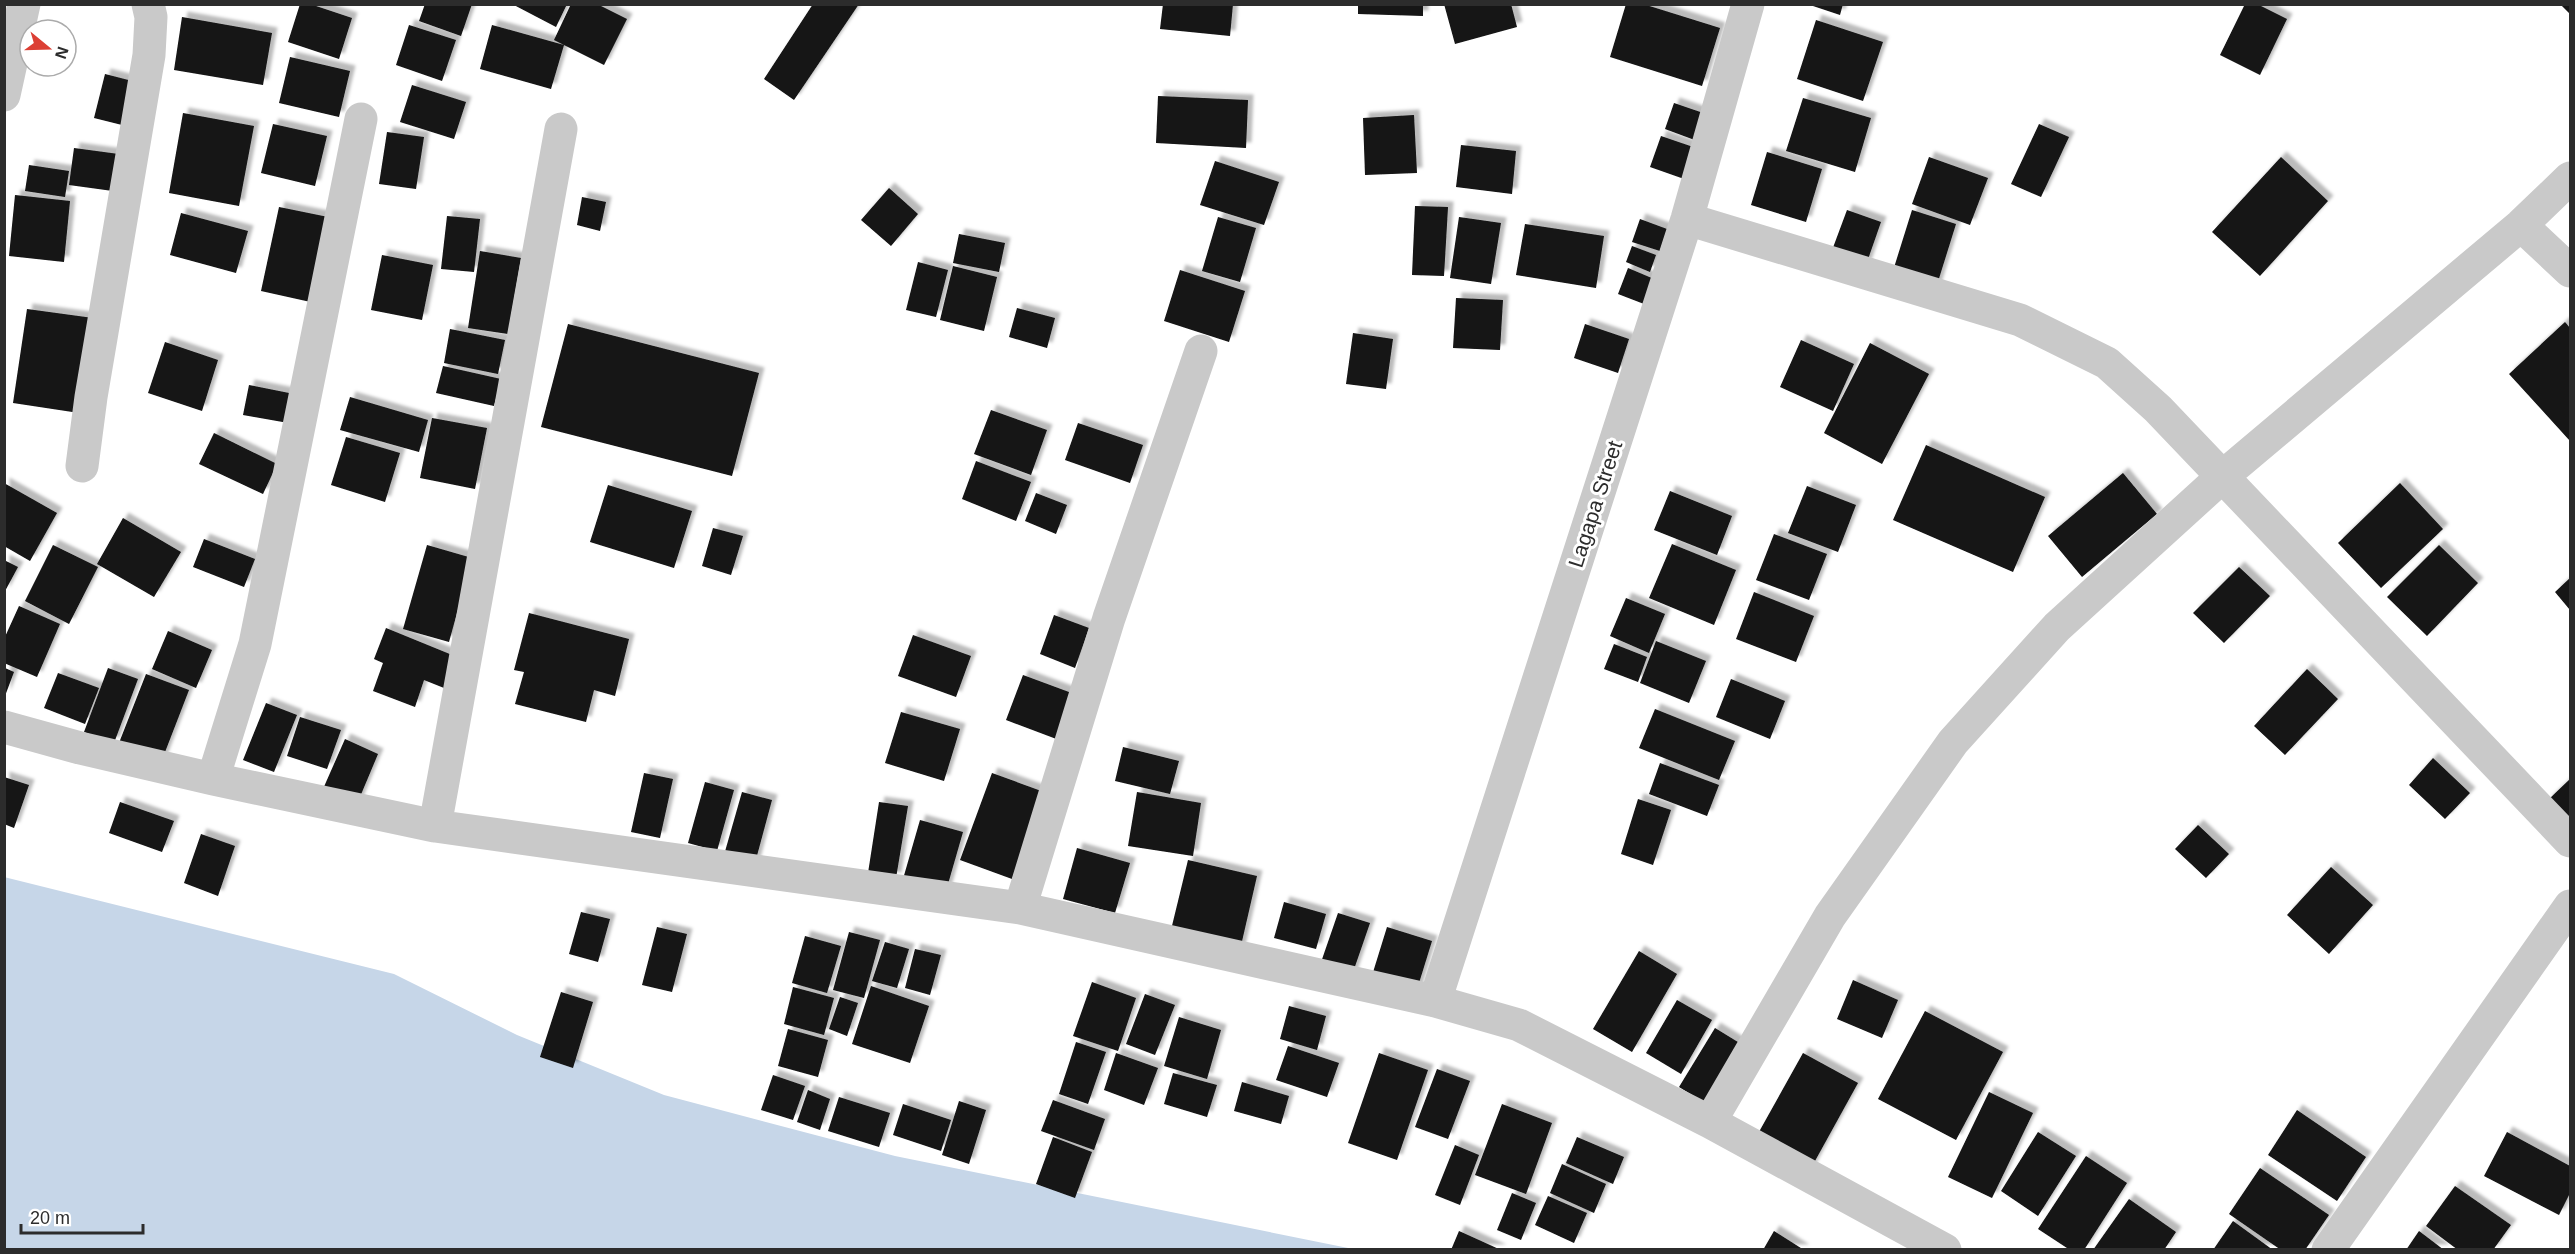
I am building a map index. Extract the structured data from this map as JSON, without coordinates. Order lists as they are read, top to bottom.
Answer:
{
  "streets": {
    "street": ["Lagapa Street"]
  },
  "scale_bar": "20 m",
  "north": "right"
}
